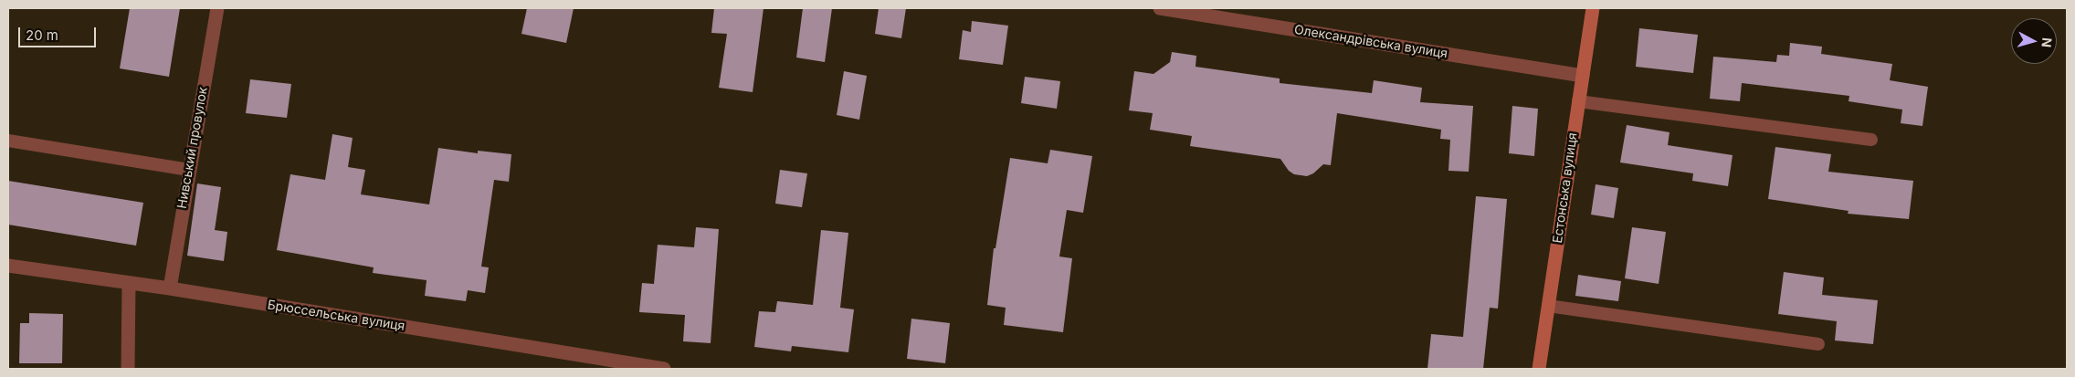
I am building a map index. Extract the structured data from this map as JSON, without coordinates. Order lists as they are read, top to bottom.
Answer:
{
  "streets": {
    "street": [
      "Олександрівська вулиця",
      "Нивський провулок",
      "Естонська вулиця",
      "Брюссельська вулиця"
    ]
  },
  "crossings": [
    ["Олександрівська вулиця", "Естонська вулиця"],
    ["Нивський провулок", "Брюссельська вулиця"]
  ],
  "scale_bar": "20 m",
  "north": "right"
}
